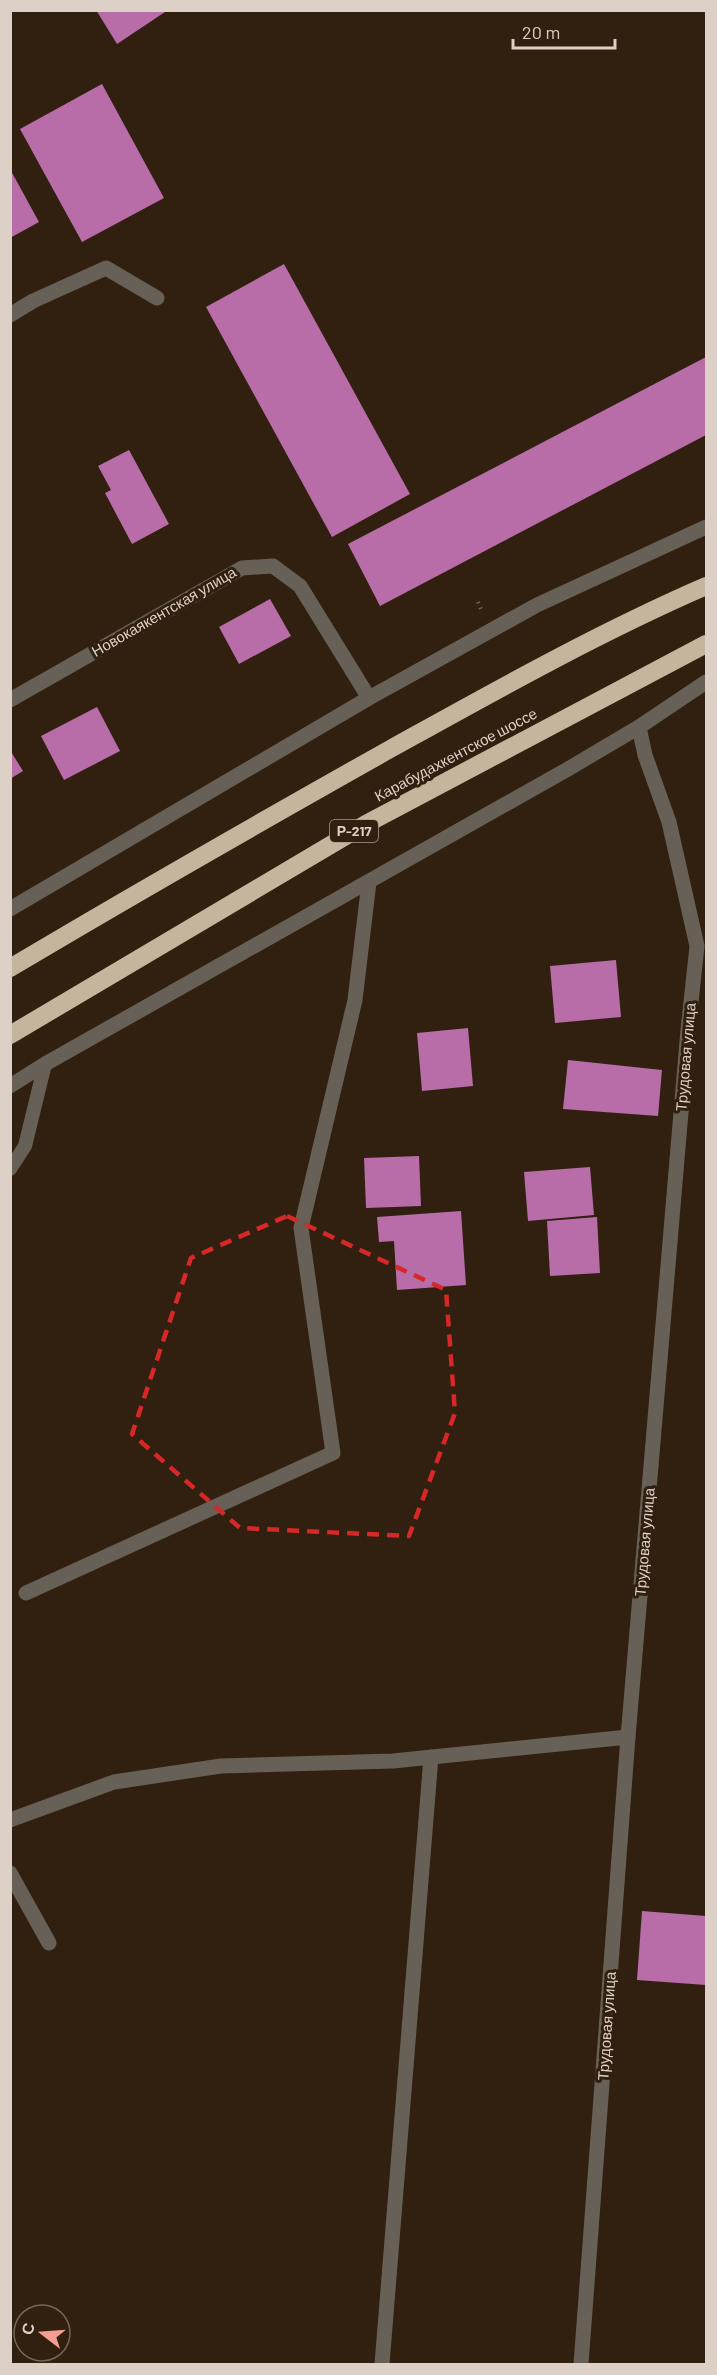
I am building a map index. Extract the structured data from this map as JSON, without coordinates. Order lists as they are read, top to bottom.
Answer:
{
  "streets": {
    "highway": ["Карабудахкентское шоссе", "Р-217"],
    "street": ["Новокаякентская улица", "Трудовая улица"]
  },
  "scale_bar": "20 m",
  "north": "left"
}
